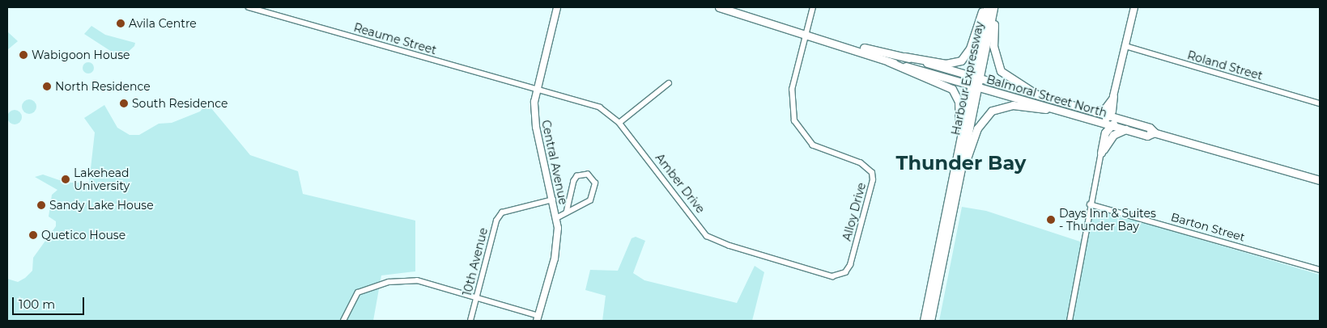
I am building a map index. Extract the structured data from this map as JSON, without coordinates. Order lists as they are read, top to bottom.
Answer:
{
  "streets": {
    "main road": ["Harbour Expressway", "Balmoral Street North"],
    "street": [
      "Reaume Street",
      "Roland Street",
      "Central Avenue",
      "Amber Drive",
      "Alloy Drive",
      "Barton Street",
      "10th Avenue"
    ]
  },
  "crossings": [
    ["Reaume Street", "Central Avenue"],
    ["Reaume Street", "Amber Drive"],
    ["Harbour Expressway", "Balmoral Street North"],
    ["Balmoral Street North", "Alloy Drive"],
    ["Central Avenue", "Amber Drive"],
    ["Central Avenue", "10th Avenue"],
    ["Amber Drive", "Alloy Drive"]
  ],
  "districts": ["Thunder Bay"],
  "places": [
    "Avila Centre",
    "Wabigoon House",
    "North Residence",
    "South Residence",
    "Lakehead University",
    "Sandy Lake House",
    "Days Inn & Suites - Thunder Bay",
    "Quetico House"
  ],
  "scale_bar": "100 m"
}
